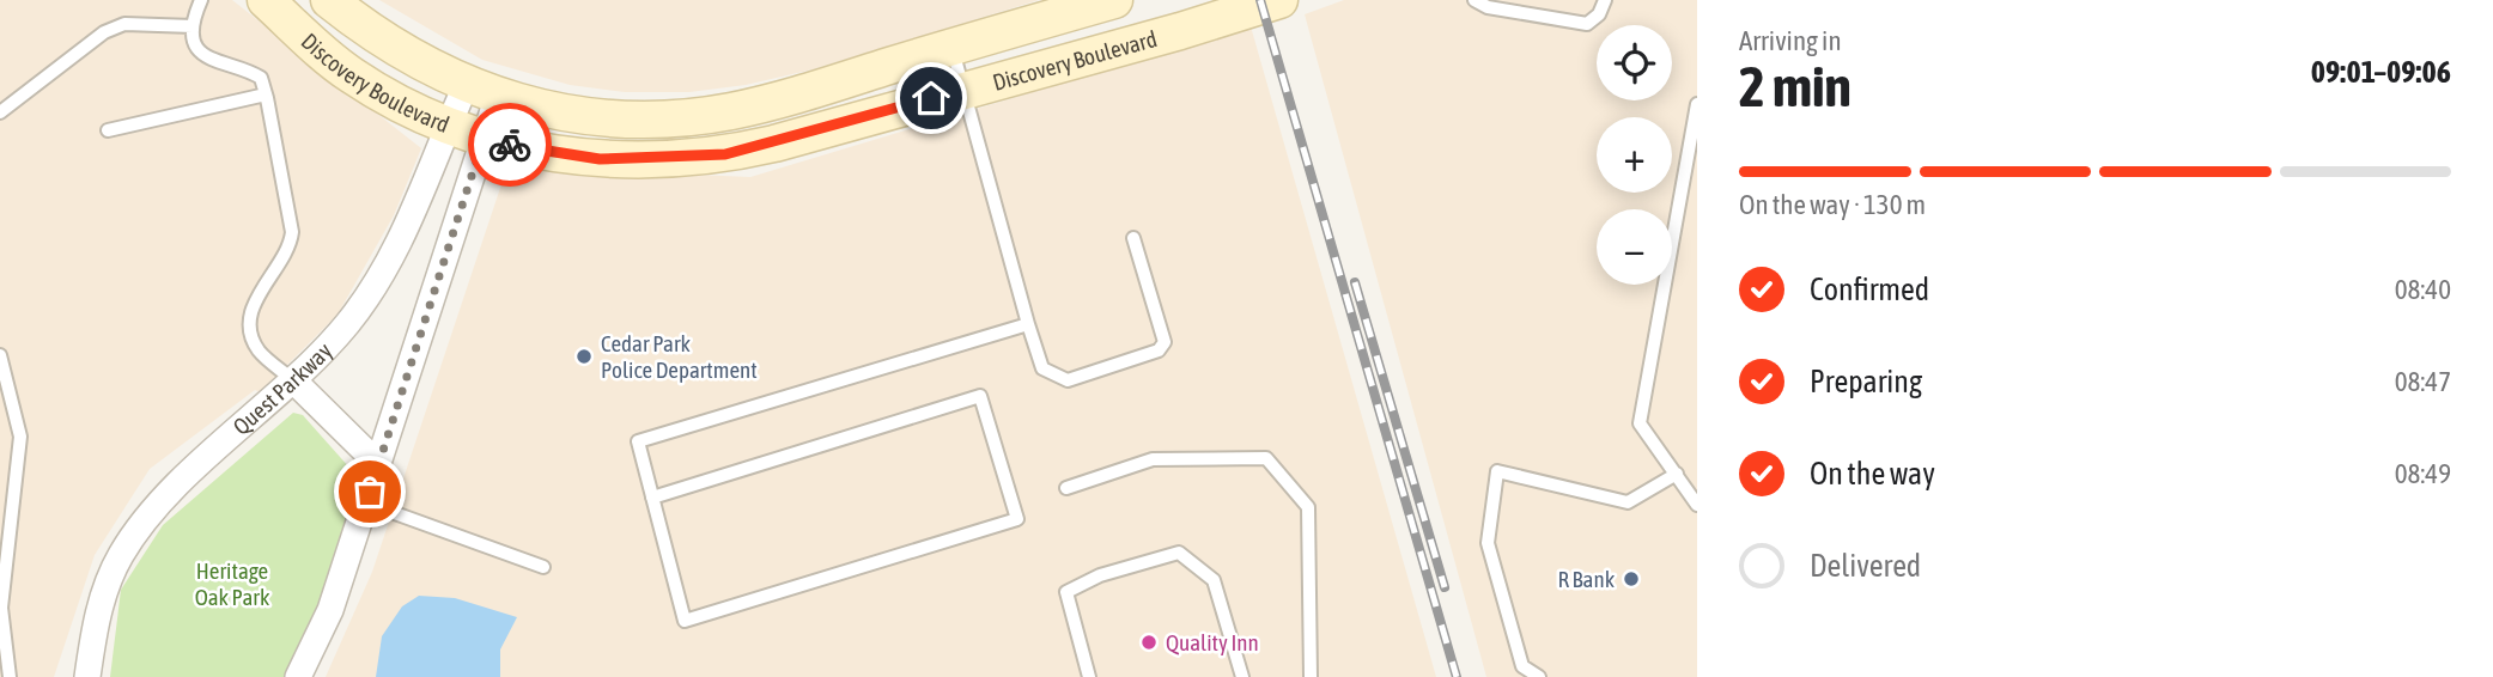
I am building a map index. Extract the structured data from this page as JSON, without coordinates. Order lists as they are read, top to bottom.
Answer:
{
  "streets": {
    "street": ["Discovery Boulevard", "Quest Parkway"]
  },
  "crossings": [
    ["Discovery Boulevard", "Quest Parkway"]
  ],
  "parks": ["Heritage Oak Park"],
  "places": ["Cedar Park Police Department", "R Bank", "Quality Inn"],
  "page": {
    "heading": ["2 min", "Arriving in", "09:01–09:06"],
    "map_buttons": ["+", "−"],
    "bar": "On the way · 130 m",
    "list": [
      ["Confirmed", "08:40"],
      ["Preparing", "08:47"],
      ["On the way", "08:49"],
      "Delivered"
    ]
  }
}
